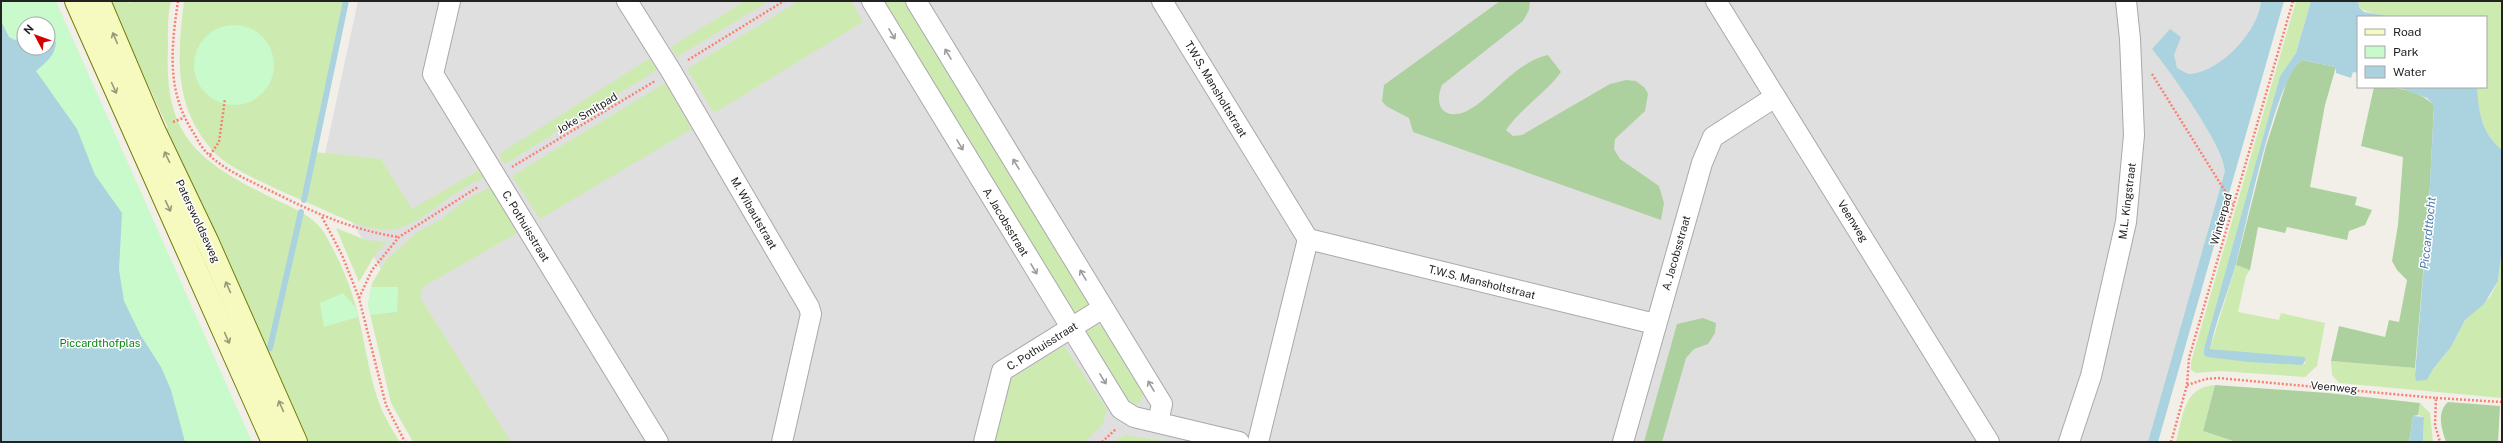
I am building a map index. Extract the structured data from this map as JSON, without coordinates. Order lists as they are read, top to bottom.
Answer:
{
  "streets": {
    "main road": ["Paterswoldseweg"],
    "street": [
      "T.W.S. Mansholtstraat",
      "M.L. Kingstraat",
      "M. Wibautstraat",
      "Veenweg",
      "A. Jacobsstraat",
      "C. Pothuisstraat"
    ],
    "path": ["Joke Smitpad", "Winterpad"]
  },
  "crossings": [
    ["T.W.S. Mansholtstraat", "A. Jacobsstraat"],
    ["Joke Smitpad", "M. Wibautstraat"],
    ["Joke Smitpad", "C. Pothuisstraat"],
    ["Winterpad", "Veenweg"],
    ["Veenweg", "A. Jacobsstraat"],
    ["A. Jacobsstraat", "C. Pothuisstraat"]
  ],
  "water": ["Piccardttocht"],
  "parks": ["Piccardthofplas"],
  "legend": ["Road", "Park", "Water"],
  "north": "top left"
}
